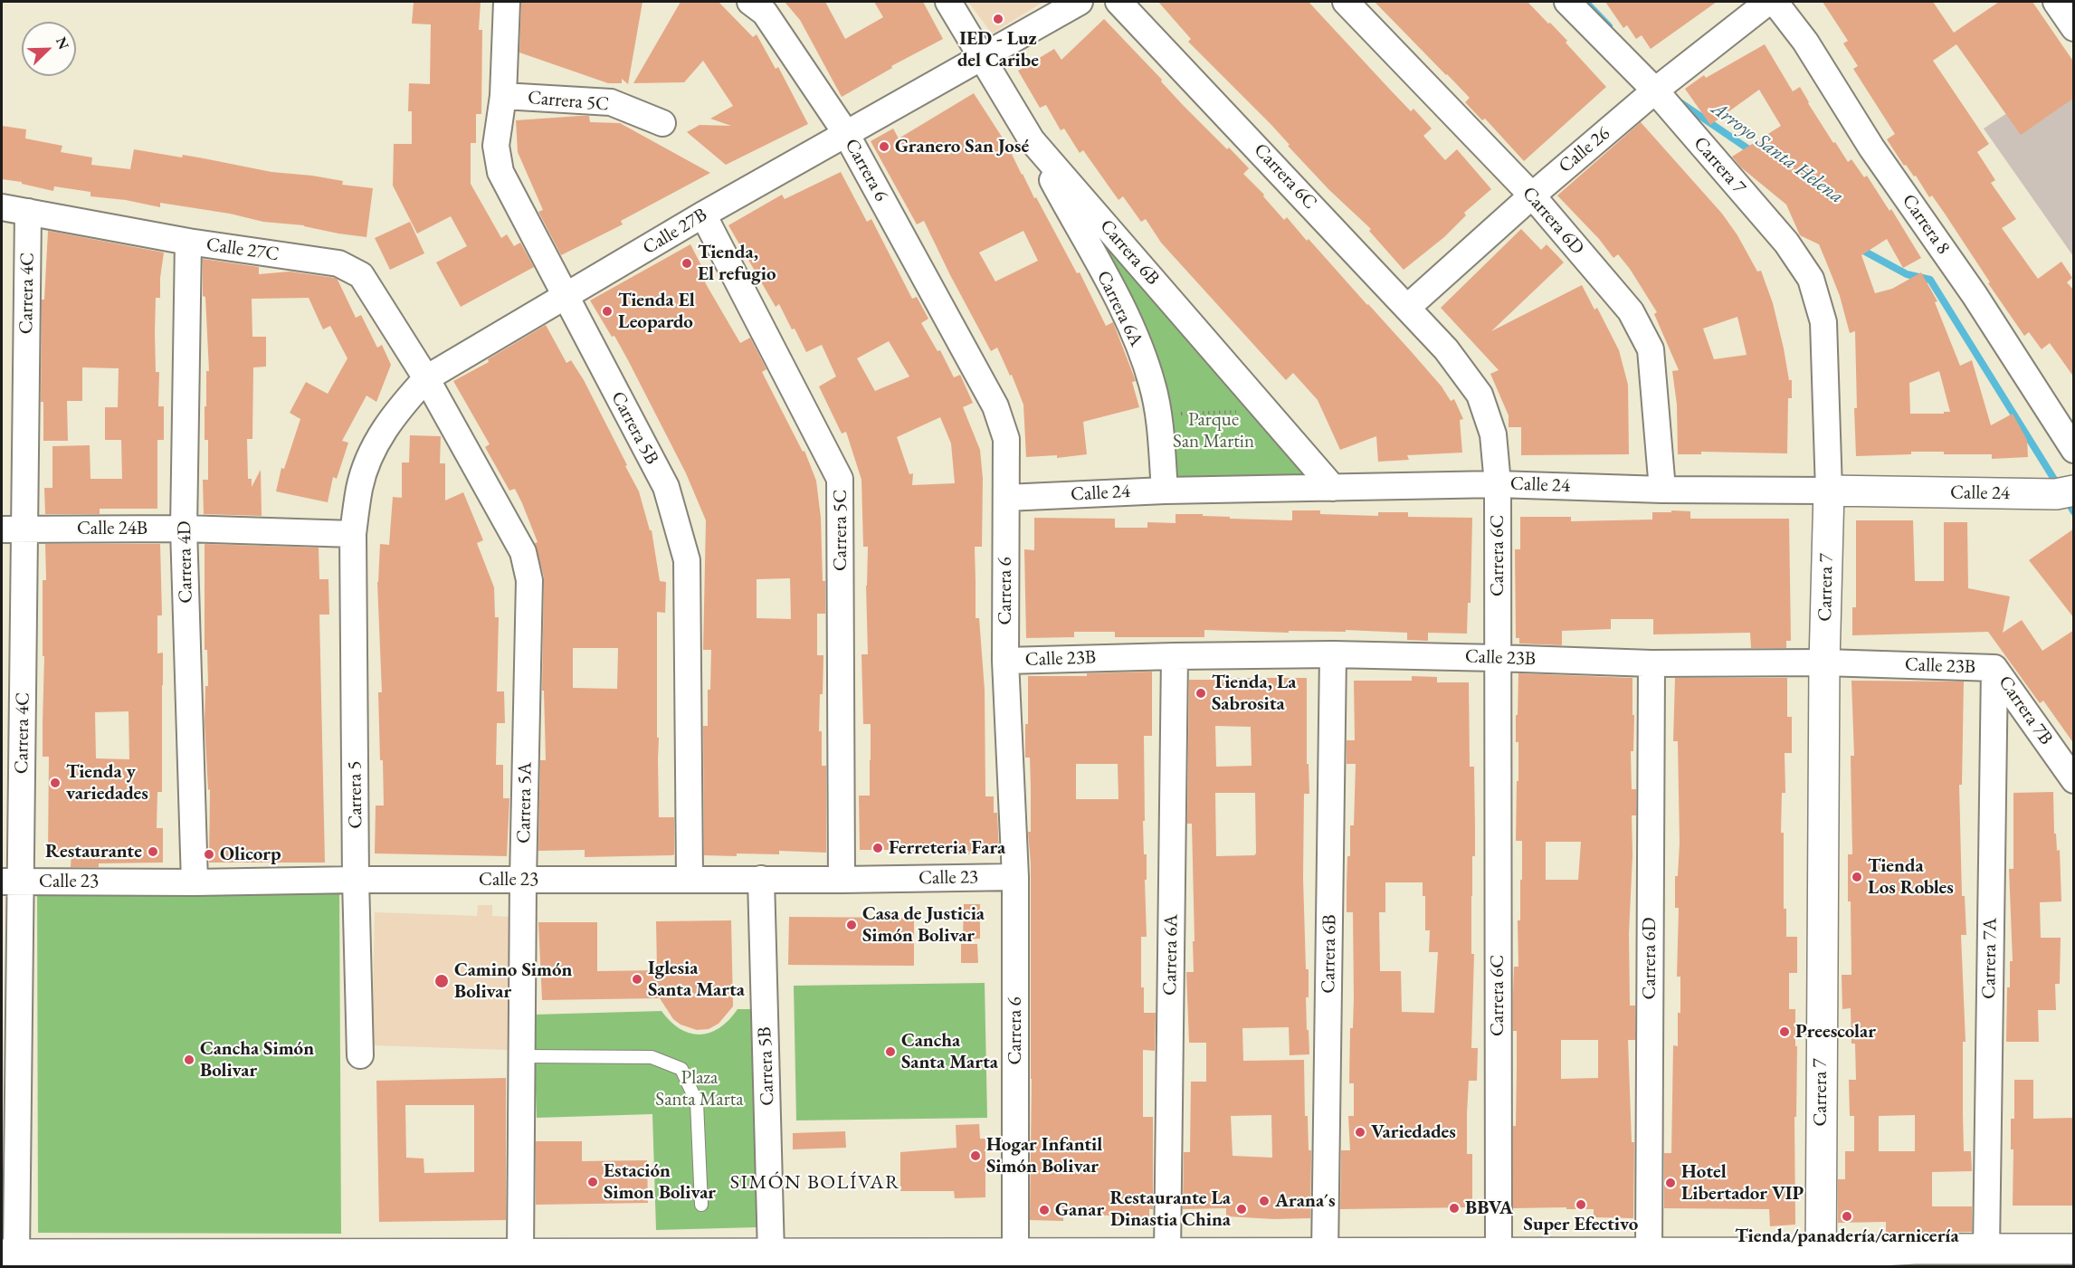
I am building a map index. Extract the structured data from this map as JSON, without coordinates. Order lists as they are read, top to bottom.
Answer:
{
  "streets": {
    "main road": ["Carrera 7", "Calle 24"],
    "street": [
      "Carrera 5C",
      "Calle 26",
      "Carrera 6",
      "Carrera 6C",
      "Carrera 6D",
      "Carrera 8",
      "Calle 27B",
      "Calle 27C",
      "Carrera 6B",
      "Carrera 4C",
      "Carrera 6A",
      "Carrera 5B",
      "Calle 24B",
      "Carrera 4D",
      "Calle 23B",
      "Carrera 7B",
      "Carrera 5",
      "Carrera 5A",
      "Calle 23",
      "Carrera 7A"
    ]
  },
  "crossings": [
    ["Carrera 5C", "Calle 27B"],
    ["Carrera 5C", "Carrera 5B"],
    ["Carrera 5C", "Calle 23"],
    ["Calle 26", "Carrera 7"],
    ["Calle 26", "Carrera 6C"],
    ["Calle 26", "Carrera 6D"],
    ["Carrera 7", "Calle 24"],
    ["Carrera 7", "Calle 23B"],
    ["Carrera 6", "Calle 27B"],
    ["Carrera 6", "Calle 24"],
    ["Carrera 6", "Calle 23B"],
    ["Carrera 6", "Calle 23"],
    ["Carrera 6C", "Calle 24"],
    ["Carrera 6C", "Calle 23B"],
    ["Carrera 6D", "Calle 24"],
    ["Carrera 6D", "Calle 23B"],
    ["Calle 27B", "Calle 27C"],
    ["Calle 27B", "Carrera 6B"],
    ["Calle 27B", "Carrera 5B"],
    ["Calle 27B", "Calle 24B"],
    ["Calle 27B", "Carrera 5"],
    ["Calle 27B", "Carrera 5A"],
    ["Calle 27C", "Carrera 4C"],
    ["Calle 27C", "Carrera 4D"],
    ["Calle 27C", "Carrera 5A"],
    ["Carrera 6B", "Carrera 6A"],
    ["Carrera 6B", "Calle 24"],
    ["Carrera 6B", "Calle 23B"],
    ["Carrera 4C", "Calle 24B"],
    ["Carrera 4C", "Calle 23"],
    ["Carrera 6A", "Calle 24"],
    ["Carrera 6A", "Calle 23B"],
    ["Carrera 5B", "Calle 23"],
    ["Calle 24B", "Carrera 4D"],
    ["Calle 24B", "Carrera 5"],
    ["Carrera 4D", "Calle 23"],
    ["Calle 23B", "Carrera 7B"],
    ["Calle 23B", "Carrera 7A"],
    ["Carrera 7B", "Carrera 7A"],
    ["Carrera 5", "Calle 23"],
    ["Carrera 5A", "Calle 23"]
  ],
  "districts": ["SIMÓN BOLÍVAR"],
  "water": ["Arroyo Santa Helena"],
  "parks": ["Parque San Martin", "Plaza Santa Marta"],
  "places": [
    "IED - Luz del Caribe",
    "Granero San José",
    "Tienda, El refugio",
    "Tienda El Leopardo",
    "Tienda, La Sabrosita",
    "Tienda y variedades",
    "Ferreteria Fara",
    "Restaurante",
    "Olicorp",
    "Tienda Los Robles",
    "Casa de Justicia Simón Bolivar",
    "Iglesia Santa Marta",
    "Camino Simón Bolivar",
    "Preescolar",
    "Cancha Santa Marta",
    "Cancha Simón Bolivar",
    "Variedades",
    "Hogar Infantil Simón Bolivar",
    "Estación Simon Bolivar",
    "Hotel Libertador VIP",
    "Arana´s",
    "Super Efectivo",
    "BBVA",
    "Restaurante La Dinastia China",
    "Ganar",
    "Tienda/panadería/carnicería"
  ],
  "north": "top right"
}
